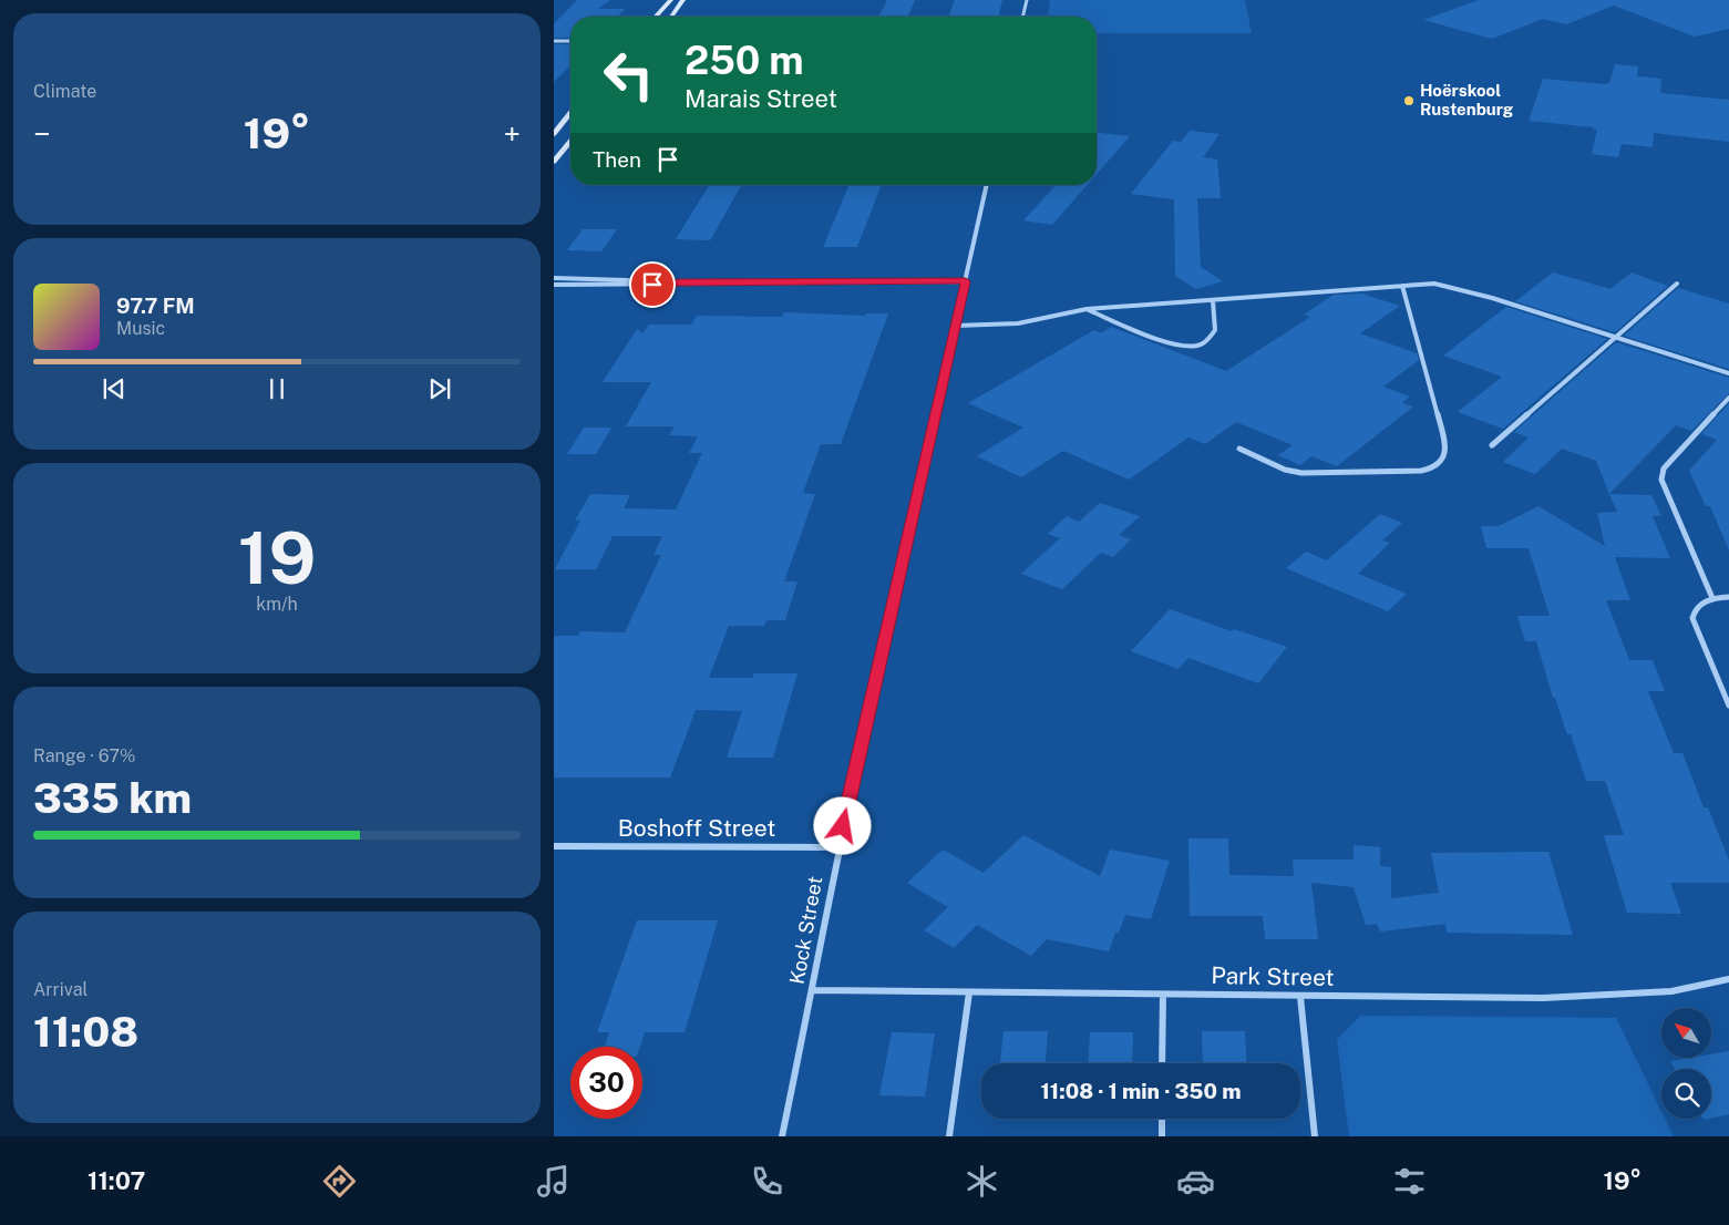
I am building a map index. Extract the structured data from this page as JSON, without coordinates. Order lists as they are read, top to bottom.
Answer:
{
  "streets": {
    "street": ["Boshoff Street", "Kock Street", "Park Street"]
  },
  "crossings": [
    ["Boshoff Street", "Kock Street"],
    ["Kock Street", "Park Street"]
  ],
  "places": ["Hoërskool Rustenburg"],
  "north": "top left",
  "page": {
    "tile": [
      "Climate",
      ["19", "km/h"],
      ["Range · 67%", "335 km"],
      ["Arrival", "11:08"]
    ],
    "turn": ["250 m", "Marais Street"],
    "heat": ["−", "19°", "+"],
    "then": "Then",
    "song": ["97.7 FM", "Music"],
    "limit": "30",
    "trip": "11:08 · 1 min · 350 m",
    "tabs": ["11:07", "19°"]
  }
}
